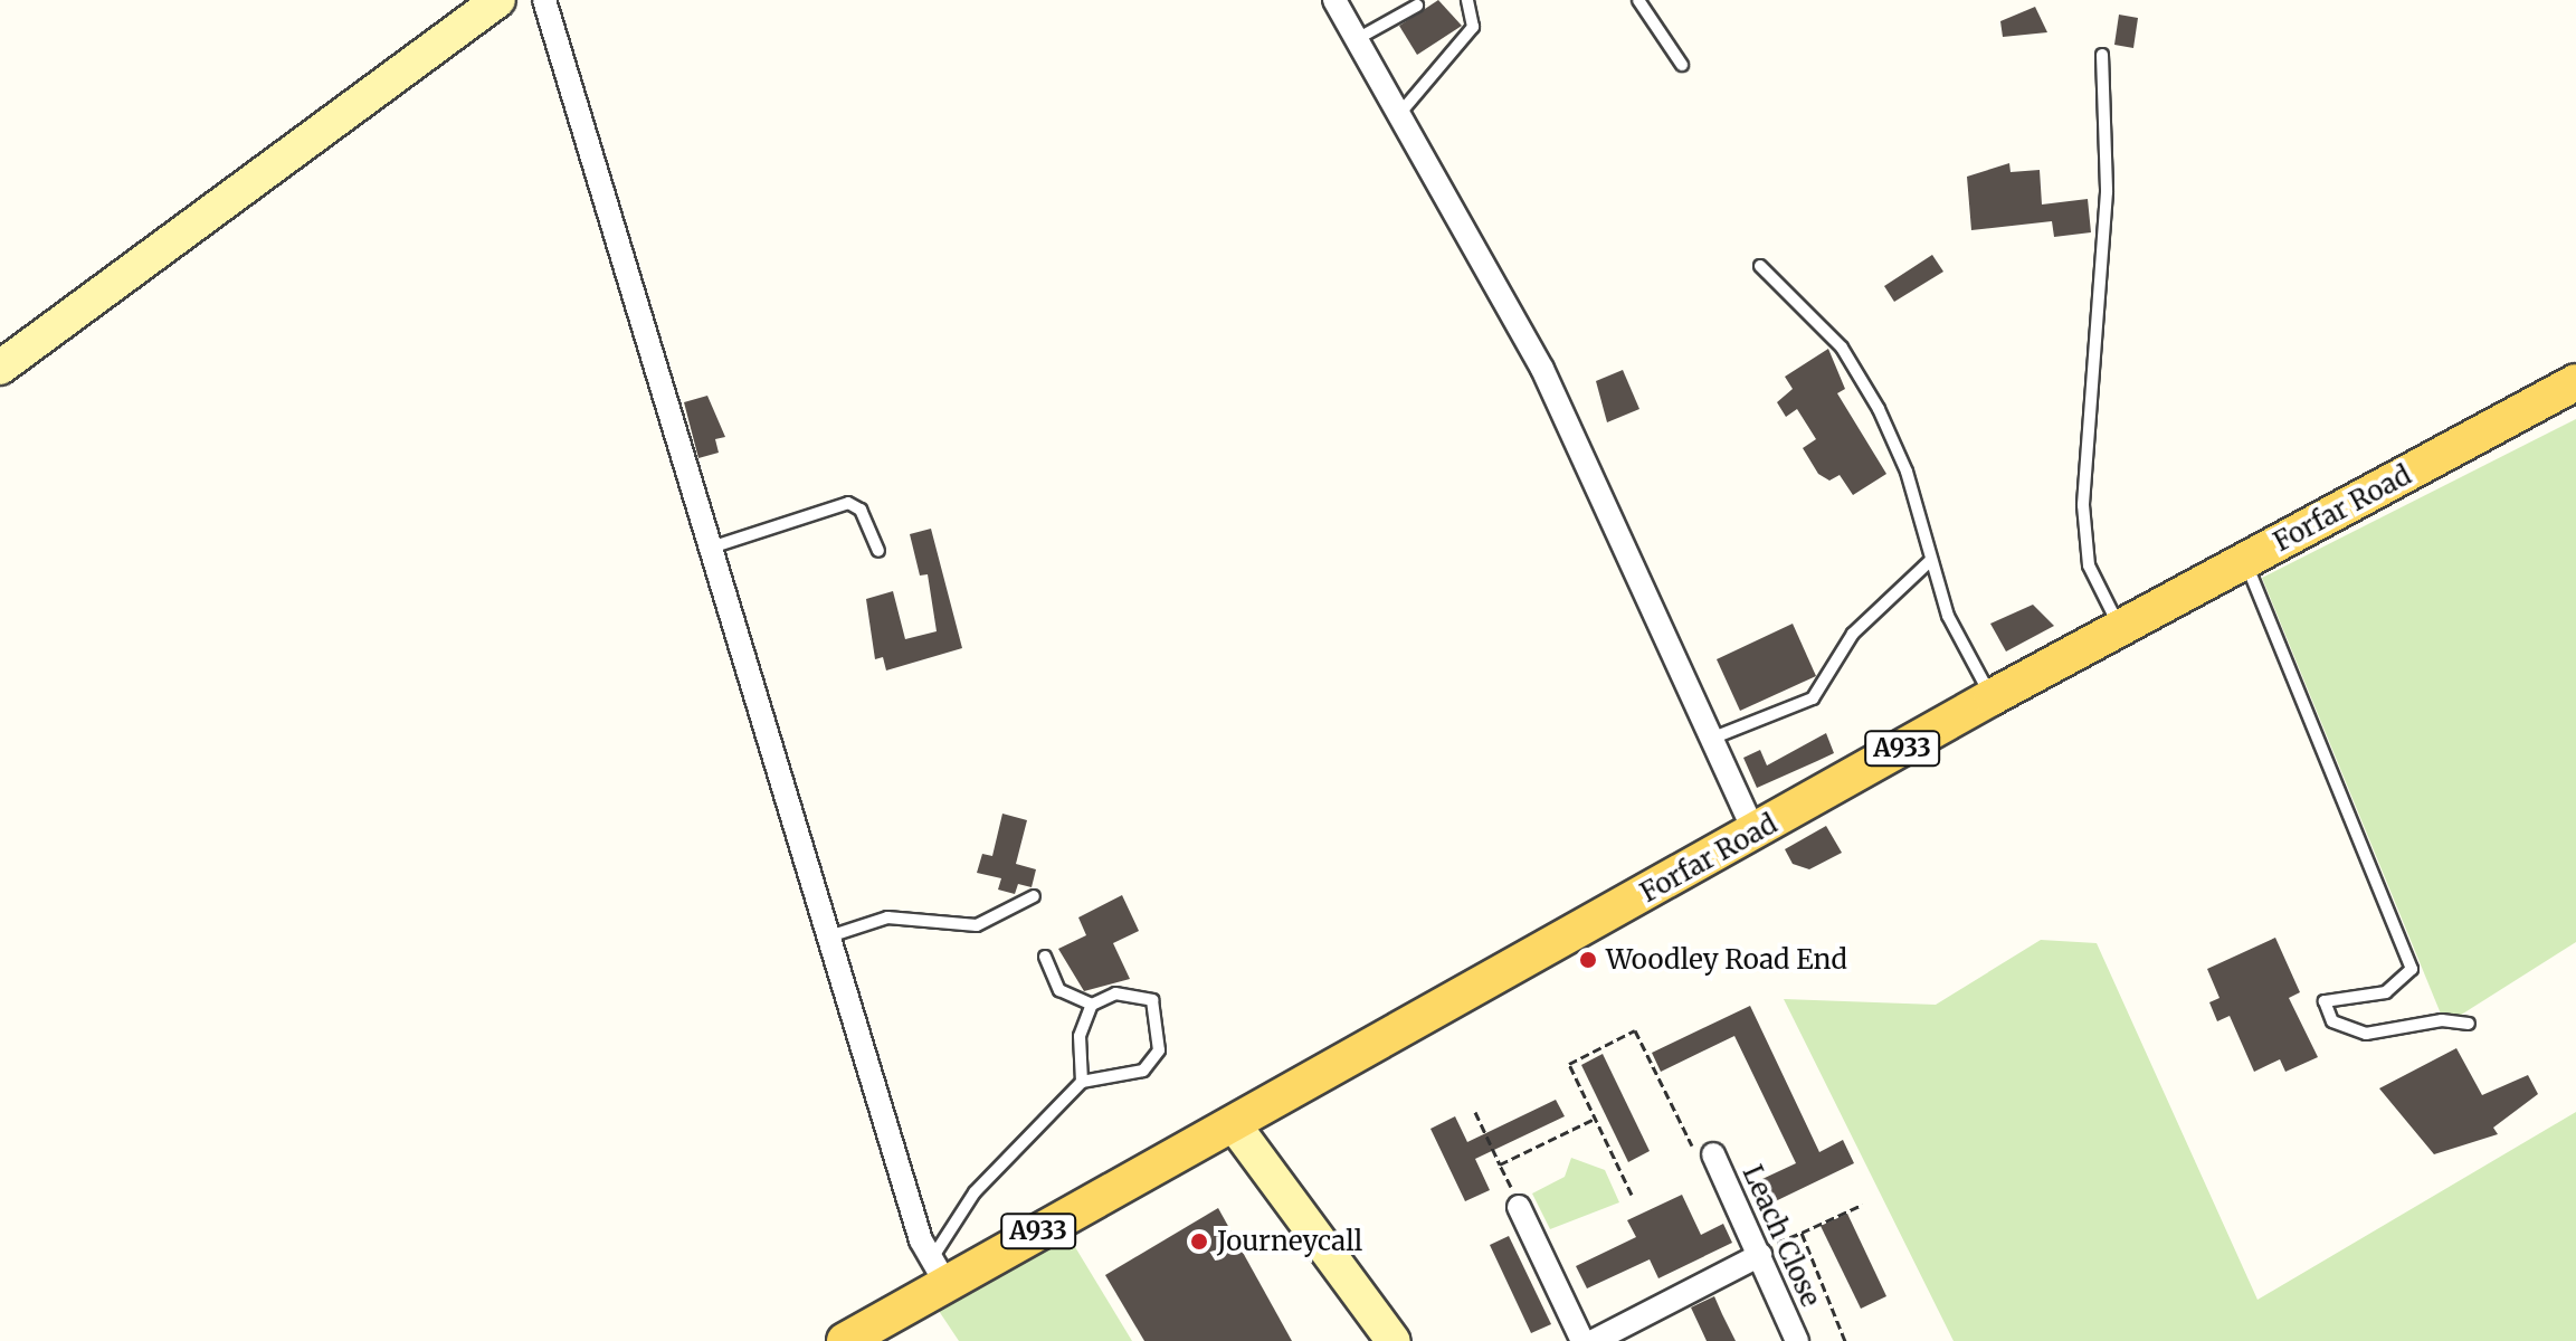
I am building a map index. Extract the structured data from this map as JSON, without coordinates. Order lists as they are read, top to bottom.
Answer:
{
  "streets": {
    "main road": ["Forfar Road", "A933"],
    "street": ["Leach Close"]
  },
  "places": ["Woodley Road End", "Journeycall"]
}
